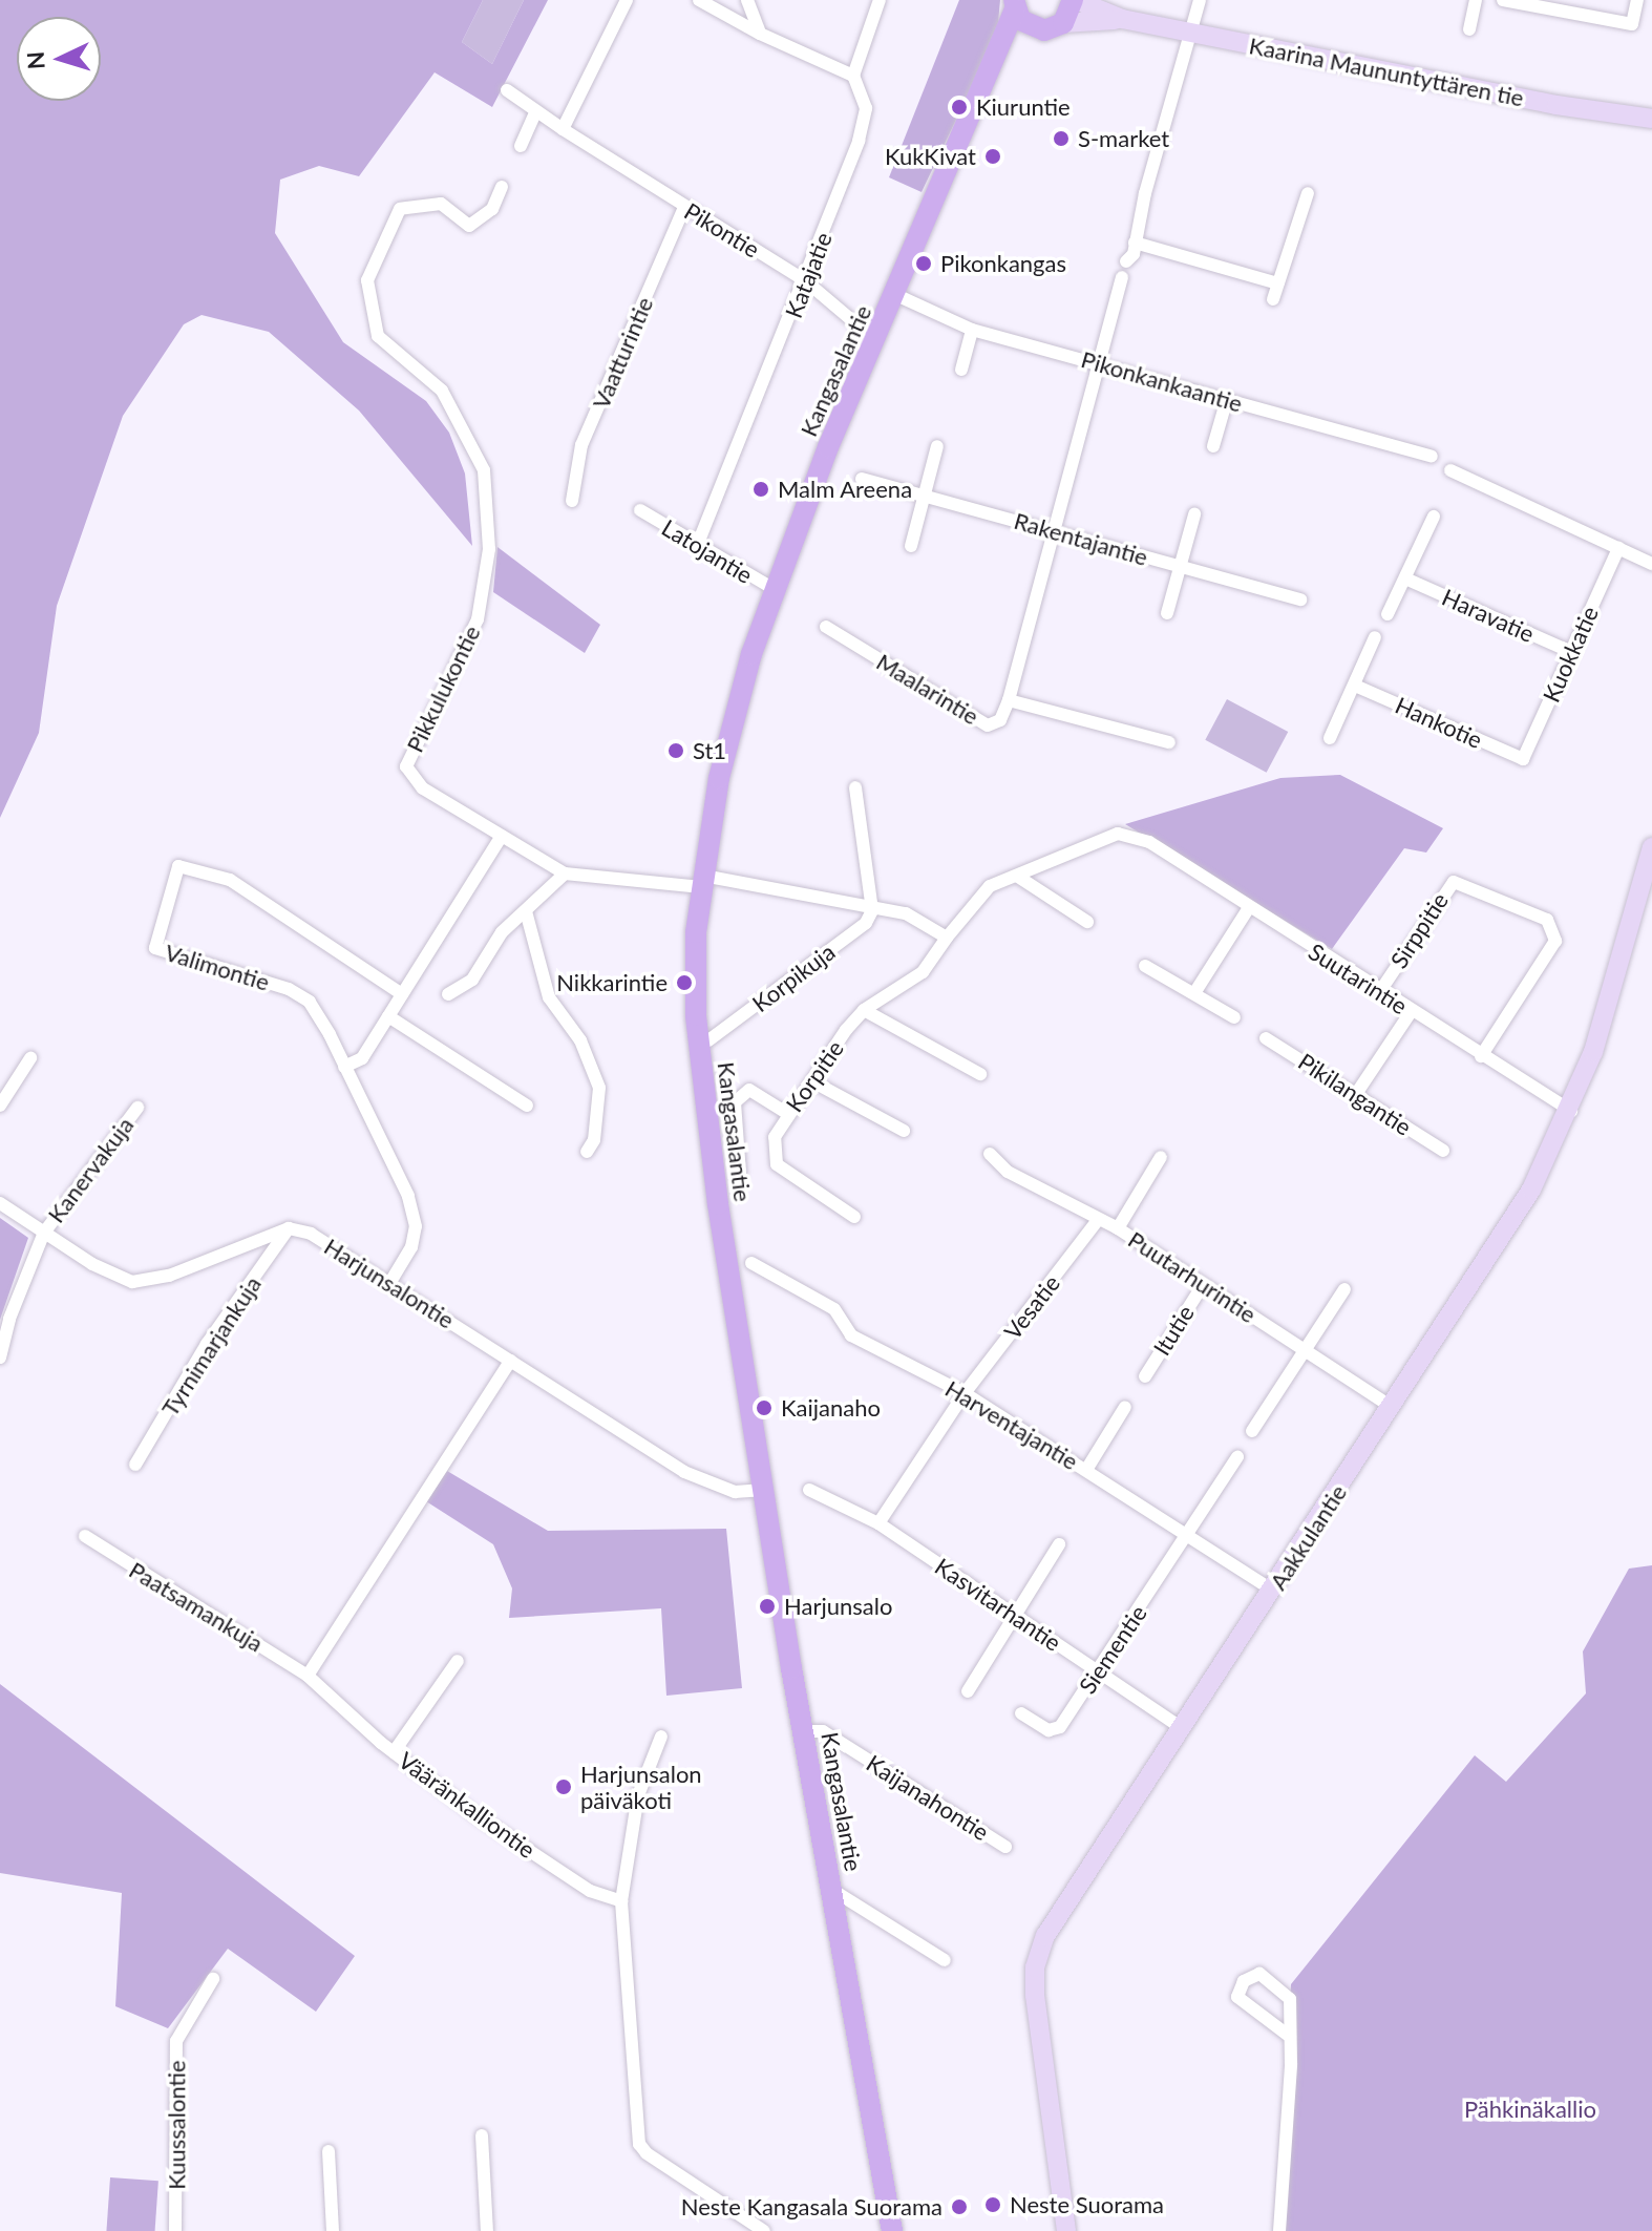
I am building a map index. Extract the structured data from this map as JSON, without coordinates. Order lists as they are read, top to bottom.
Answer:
{
  "streets": {
    "main road": ["Kangasalantie"],
    "street": [
      "Kaarina Maununtyttären tie",
      "Pikontie",
      "Katajatie",
      "Vaatturintie",
      "Pikonkankaantie",
      "Rakentajantie",
      "Latojantie",
      "Haravatie",
      "Kuokkatie",
      "Pikkulukontie",
      "Maalarintie",
      "Hankotie",
      "Sirppitie",
      "Valimontie",
      "Korpikuja",
      "Suutarintie",
      "Korpitie",
      "Pikilangantie",
      "Kanervakuja",
      "Puutarhurintie",
      "Harjunsalontie",
      "Vesatie",
      "Itutie",
      "Tyrnimarjankuja",
      "Harventajantie",
      "Aakkulantie",
      "Kasvitarhantie",
      "Paatsamankuja",
      "Siementie",
      "Kaijanahontie",
      "Vääränkalliontie",
      "Kuussalontie"
    ]
  },
  "crossings": [
    ["Pikontie", "Katajatie"],
    ["Pikontie", "Vaatturintie"],
    ["Pikontie", "Kangasalantie"],
    ["Katajatie", "Latojantie"],
    ["Kangasalantie", "Pikonkankaantie"],
    ["Kangasalantie", "Latojantie"],
    ["Kangasalantie", "Pikkulukontie"],
    ["Kangasalantie", "Harjunsalontie"],
    ["Kangasalantie", "Kaijanahontie"],
    ["Haravatie", "Kuokkatie"],
    ["Kuokkatie", "Hankotie"],
    ["Sirppitie", "Suutarintie"],
    ["Valimontie", "Harjunsalontie"],
    ["Suutarintie", "Korpitie"],
    ["Suutarintie", "Aakkulantie"],
    ["Puutarhurintie", "Vesatie"],
    ["Puutarhurintie", "Itutie"],
    ["Puutarhurintie", "Aakkulantie"],
    ["Harjunsalontie", "Tyrnimarjankuja"],
    ["Vesatie", "Harventajantie"],
    ["Vesatie", "Kasvitarhantie"],
    ["Harventajantie", "Aakkulantie"],
    ["Harventajantie", "Siementie"],
    ["Aakkulantie", "Kasvitarhantie"],
    ["Kasvitarhantie", "Siementie"],
    ["Paatsamankuja", "Vääränkalliontie"]
  ],
  "parks": ["Pähkinäkallio"],
  "places": [
    "Kiuruntie",
    "S-market",
    "KukKivat",
    "Pikonkangas",
    "Malm Areena",
    "St1",
    "Nikkarintie",
    "Kaijanaho",
    "Harjunsalo",
    "Harjunsalon päiväkoti",
    "Neste Suorama",
    "Neste Kangasala Suorama"
  ],
  "north": "left"
}
